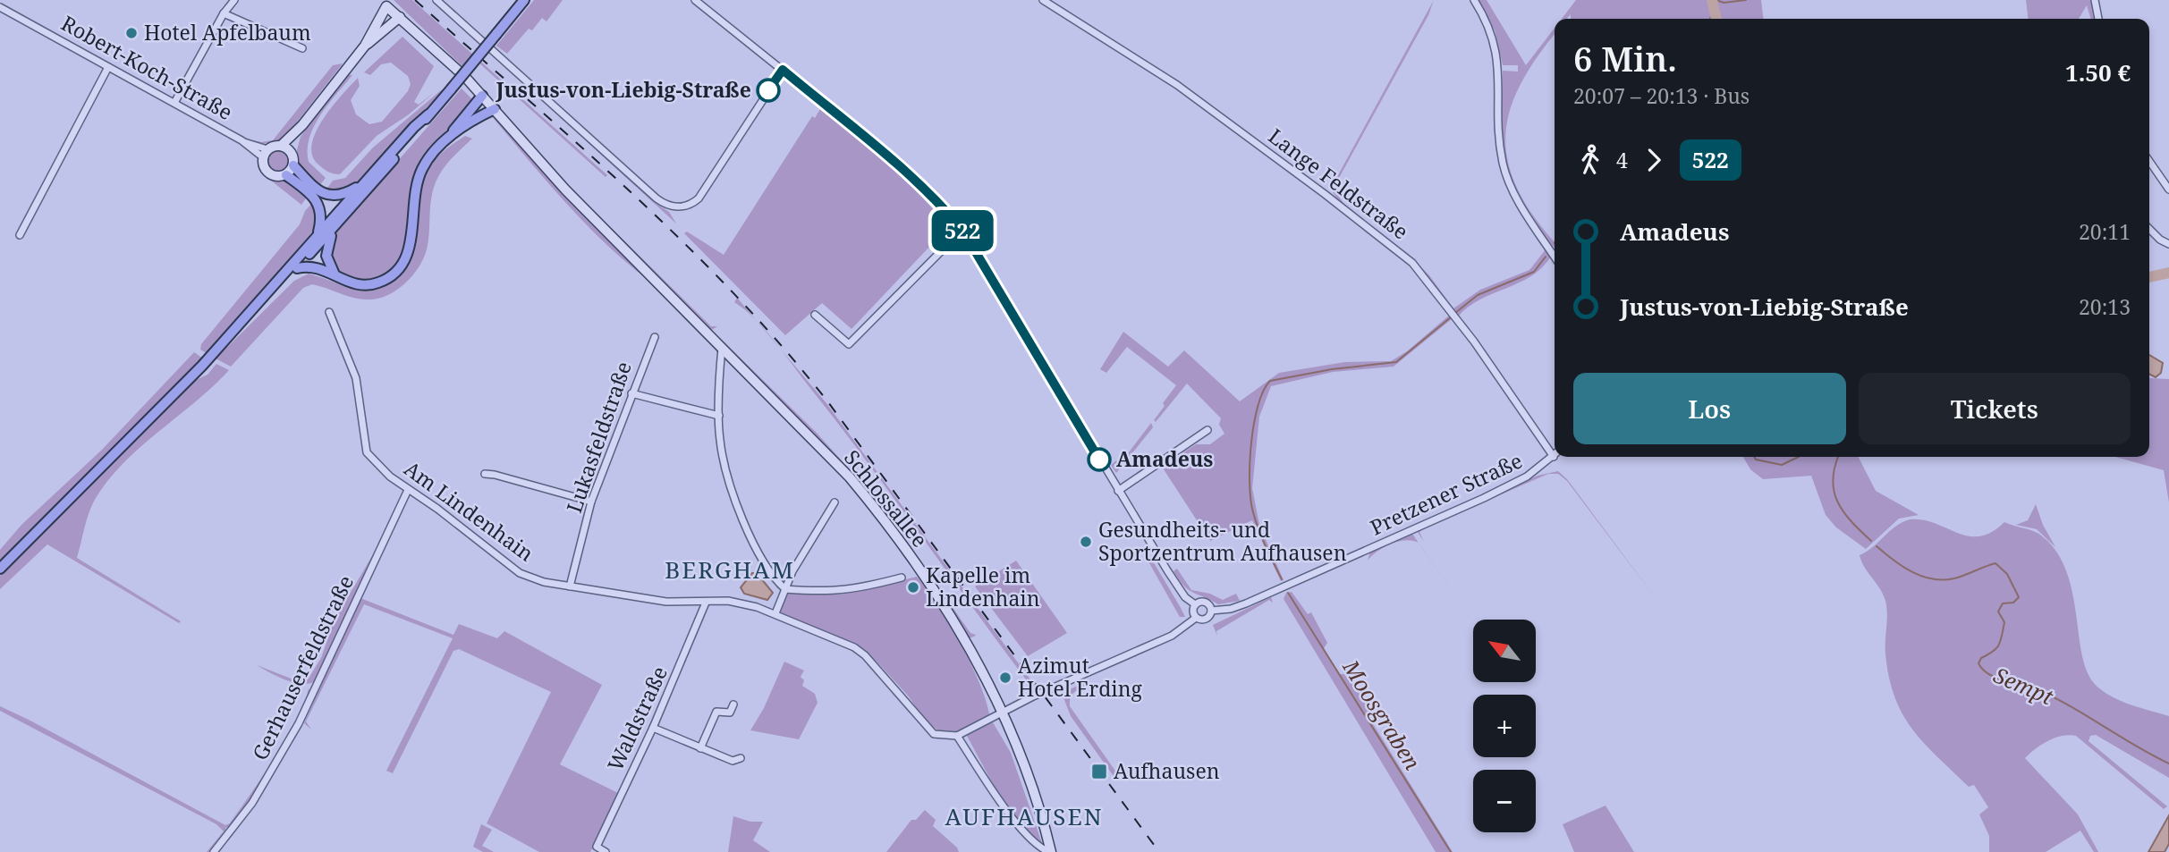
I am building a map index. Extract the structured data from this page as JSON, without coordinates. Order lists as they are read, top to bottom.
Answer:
{
  "streets": {
    "main road": ["Schlossallee"],
    "street": [
      "Robert-Koch-Straße",
      "Lange Feldstraße",
      "Lukasfeldstraße",
      "Pretzener Straße",
      "Am Lindenhain",
      "Gerhauserfeldstraße",
      "Waldstraße"
    ]
  },
  "crossings": [
    ["Lukasfeldstraße", "Am Lindenhain"],
    ["Pretzener Straße", "Schlossallee"],
    ["Am Lindenhain", "Gerhauserfeldstraße"],
    ["Am Lindenhain", "Waldstraße"]
  ],
  "districts": ["BERGHAM", "AUFHAUSEN"],
  "water": ["Sempt", "Moosgraben"],
  "places": {
    "other": [
      "Hotel Apfelbaum",
      "Justus-von-Liebig-Straße",
      "Amadeus",
      "Gesundheits- und Sportzentrum Aufhausen",
      "Kapelle im Lindenhain",
      "Azimut Hotel Erding"
    ],
    "transit": ["Aufhausen"]
  },
  "lines": ["bus line 522"],
  "north": "top left",
  "page": {
    "on_map": "522",
    "heading": ["6 Min.", "20:07 – 20:13 · Bus", "1.50 €"],
    "legs": ["4", "522"],
    "list": [
      {
        "name": "Amadeus",
        "value": "20:11"
      },
      {
        "name": "Justus-von-Liebig-Straße",
        "value": "20:13"
      }
    ],
    "buttons": ["Los", "Tickets"],
    "map_buttons": ["+", "−"]
  }
}
